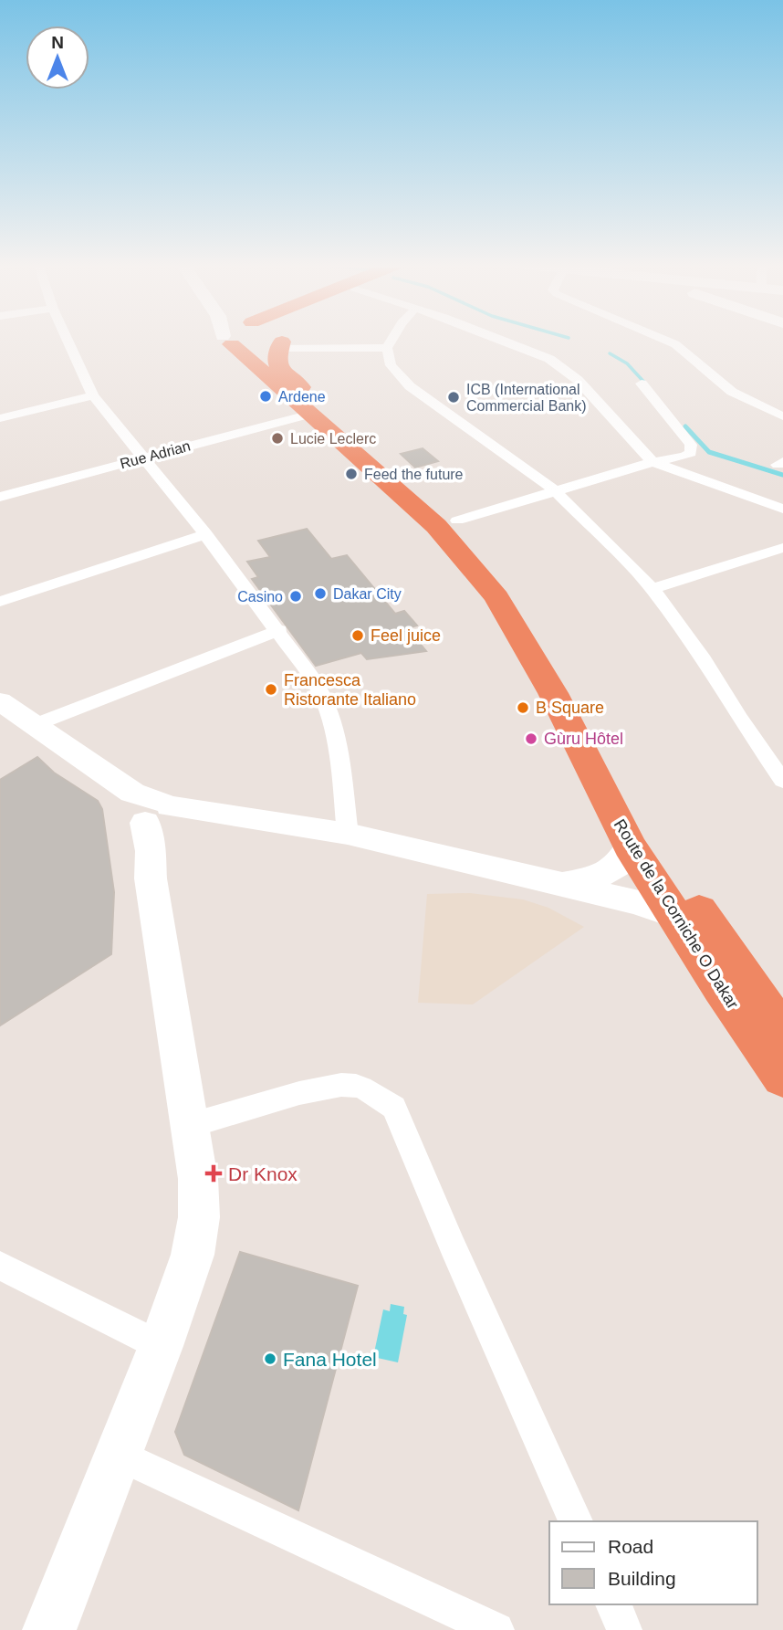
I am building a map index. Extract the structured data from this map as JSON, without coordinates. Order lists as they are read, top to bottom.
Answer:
{
  "streets": {
    "highway": ["Route de la Corniche O Dakar"],
    "street": ["Rue Adrian"]
  },
  "crossings": [
    ["Rue Adrian", "Route de la Corniche O Dakar"]
  ],
  "places": {
    "other": [
      "Ardene",
      "ICB (International Commercial Bank)",
      "Lucie Leclerc",
      "Feed the future",
      "Dakar City",
      "Casino",
      "Feel juice",
      "Francesca Ristorante Italiano",
      "B Square",
      "Gùru Hôtel",
      "Fana Hotel"
    ],
    "health": ["Dr Knox"]
  },
  "legend": ["Road", "Building"],
  "north": "top"
}
